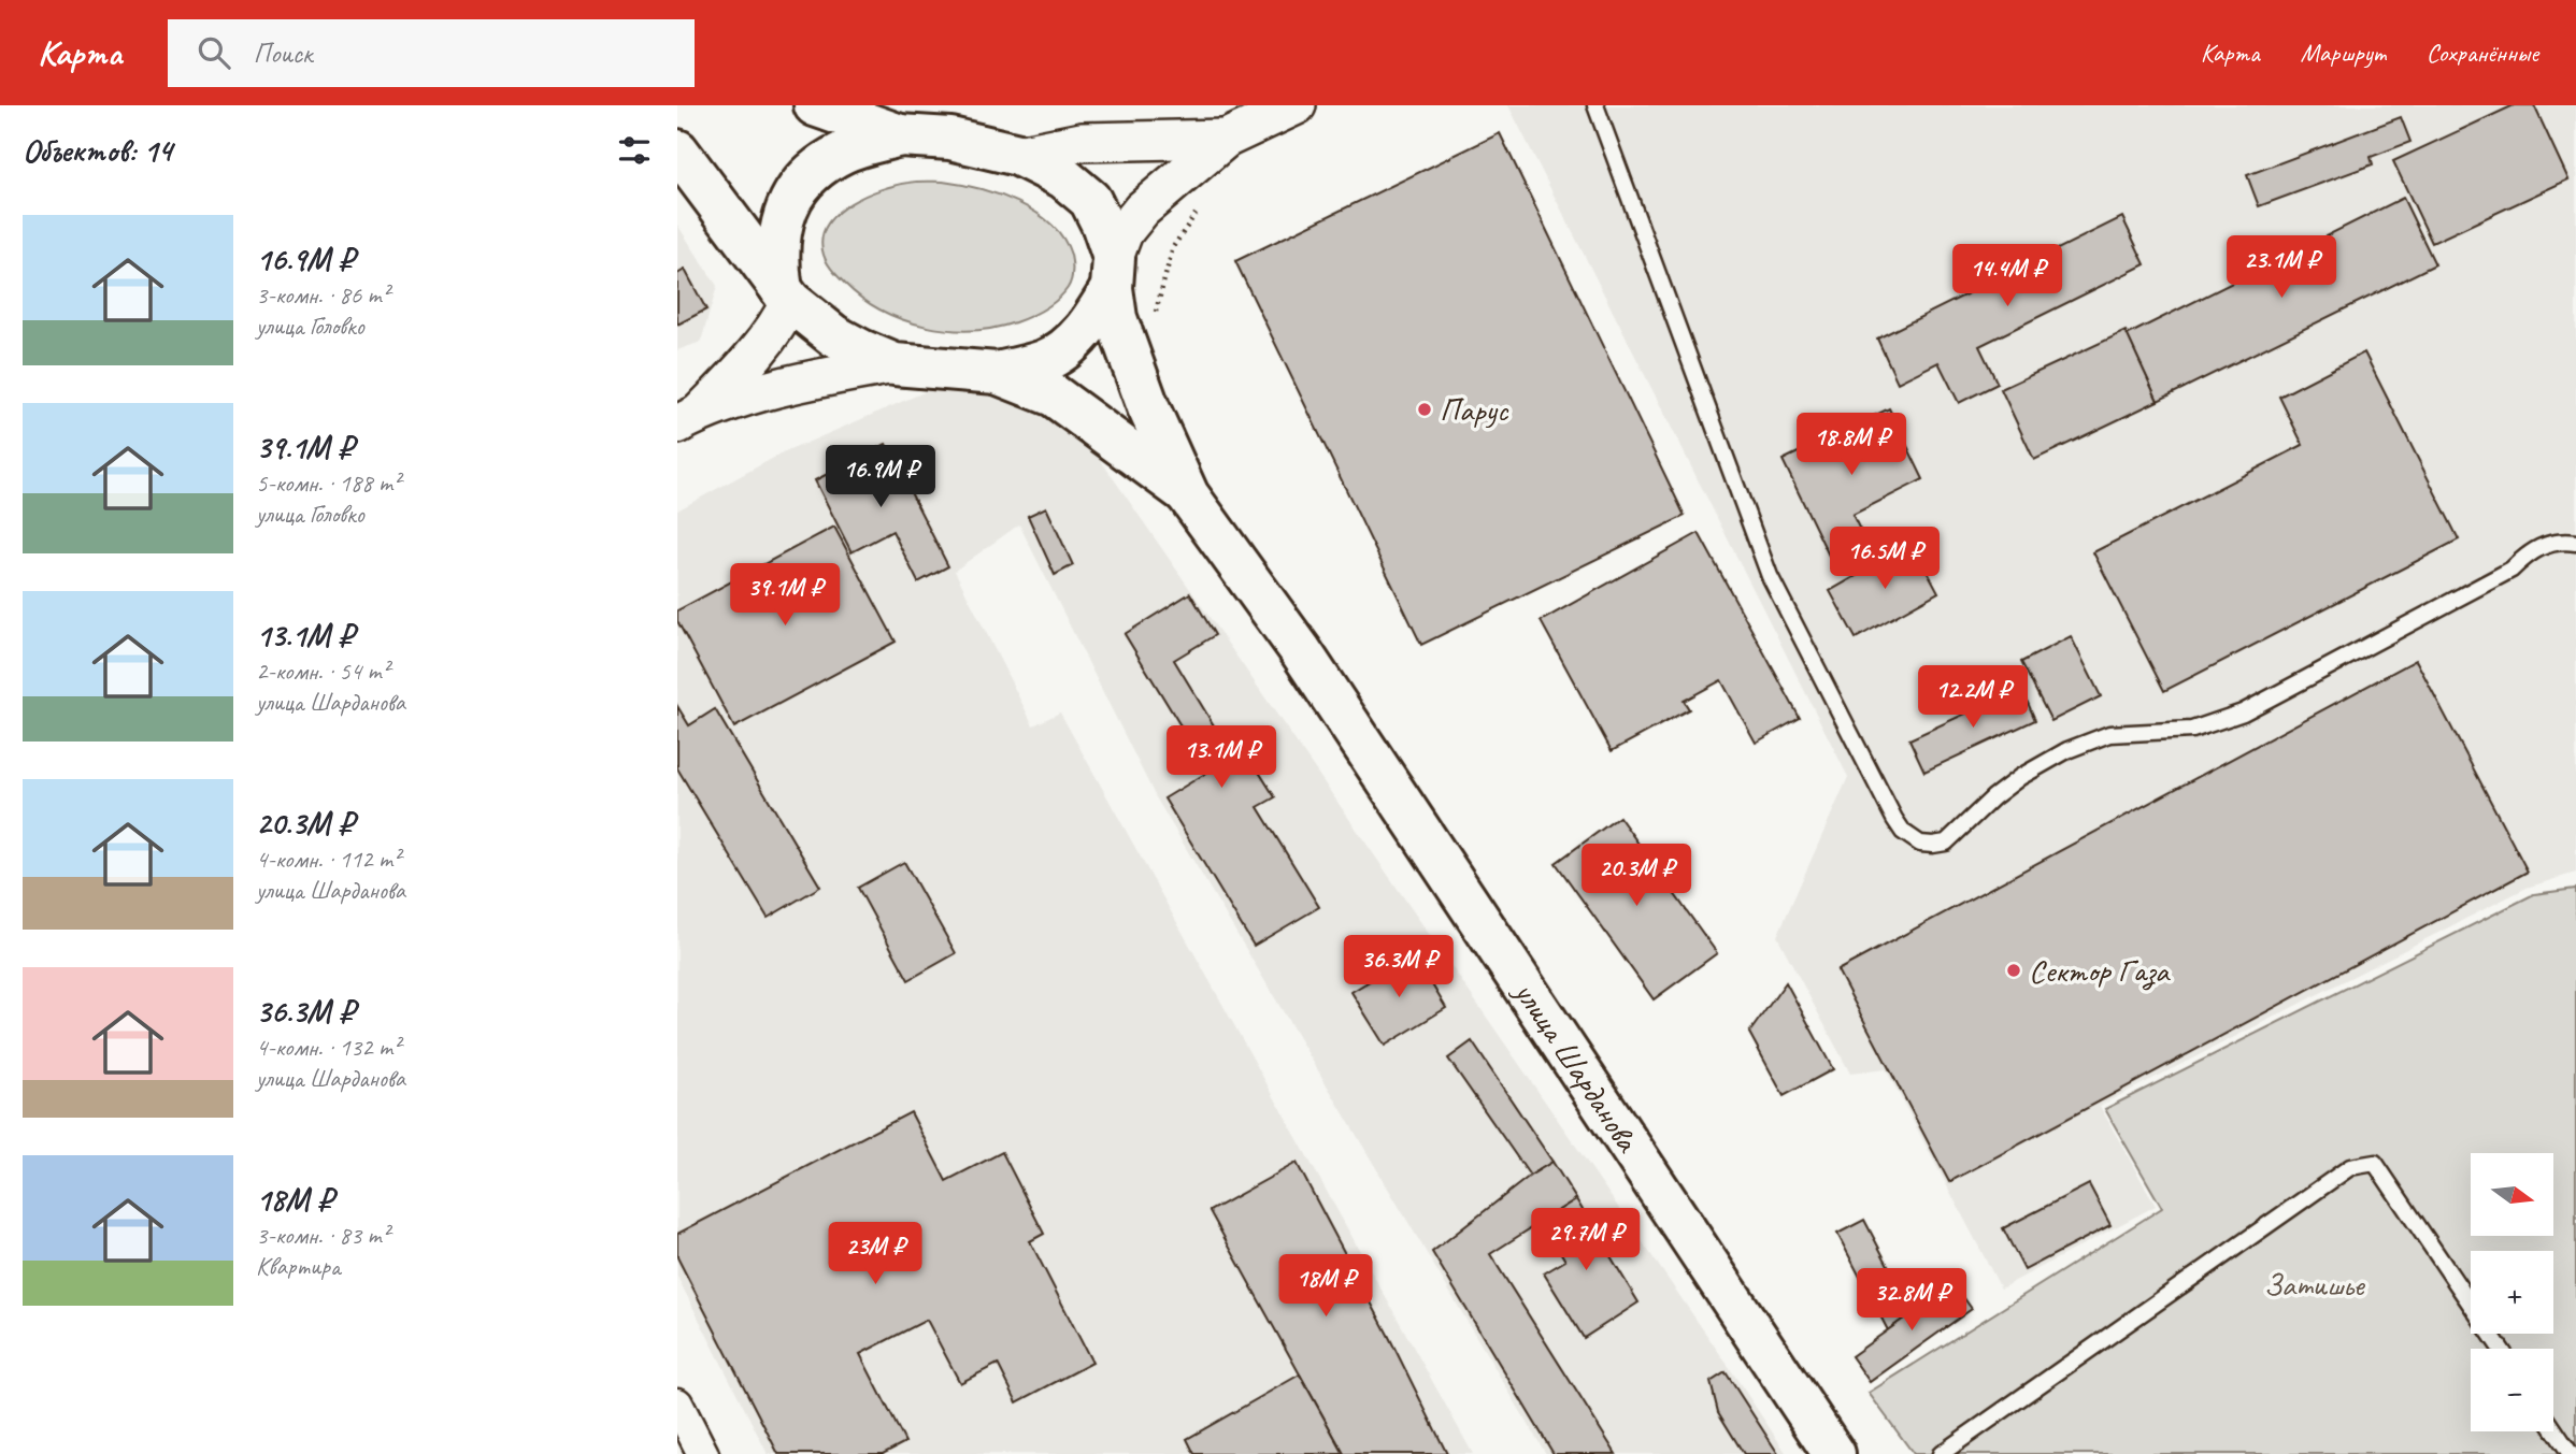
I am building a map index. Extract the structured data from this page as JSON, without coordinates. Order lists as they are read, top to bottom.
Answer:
{
  "streets": {
    "main road": ["улица Шарданова"]
  },
  "parks": ["Затишье"],
  "places": ["Парус", "Сектор Газа"],
  "north": "right",
  "page": {
    "header": "Карта",
    "search": "Поиск",
    "nav": ["Карта", "Маршрут", "Сохранённые"],
    "heading": "Объектов: 14",
    "list": [
      {
        "name": "16.9M ₽",
        "note": "3-комн. · 86 m² · улица Головко"
      },
      {
        "name": "39.1M ₽",
        "note": "5-комн. · 188 m² · улица Головко"
      },
      {
        "name": "13.1M ₽",
        "note": "2-комн. · 54 m² · улица Шарданова"
      },
      {
        "name": "20.3M ₽",
        "note": "4-комн. · 112 m² · улица Шарданова"
      },
      {
        "name": "36.3M ₽",
        "note": "4-комн. · 132 m² · улица Шарданова"
      },
      {
        "name": "18M ₽",
        "note": "3-комн. · 83 m² · Квартира"
      }
    ],
    "price": [
      "23.1M ₽",
      "14.4M ₽",
      "18.8M ₽",
      "16.9M ₽",
      "16.5M ₽",
      "39.1M ₽",
      "12.2M ₽",
      "13.1M ₽",
      "20.3M ₽",
      "36.3M ₽",
      "29.7M ₽",
      "23M ₽",
      "18M ₽",
      "32.8M ₽"
    ],
    "map_buttons": ["+", "−"]
  }
}
